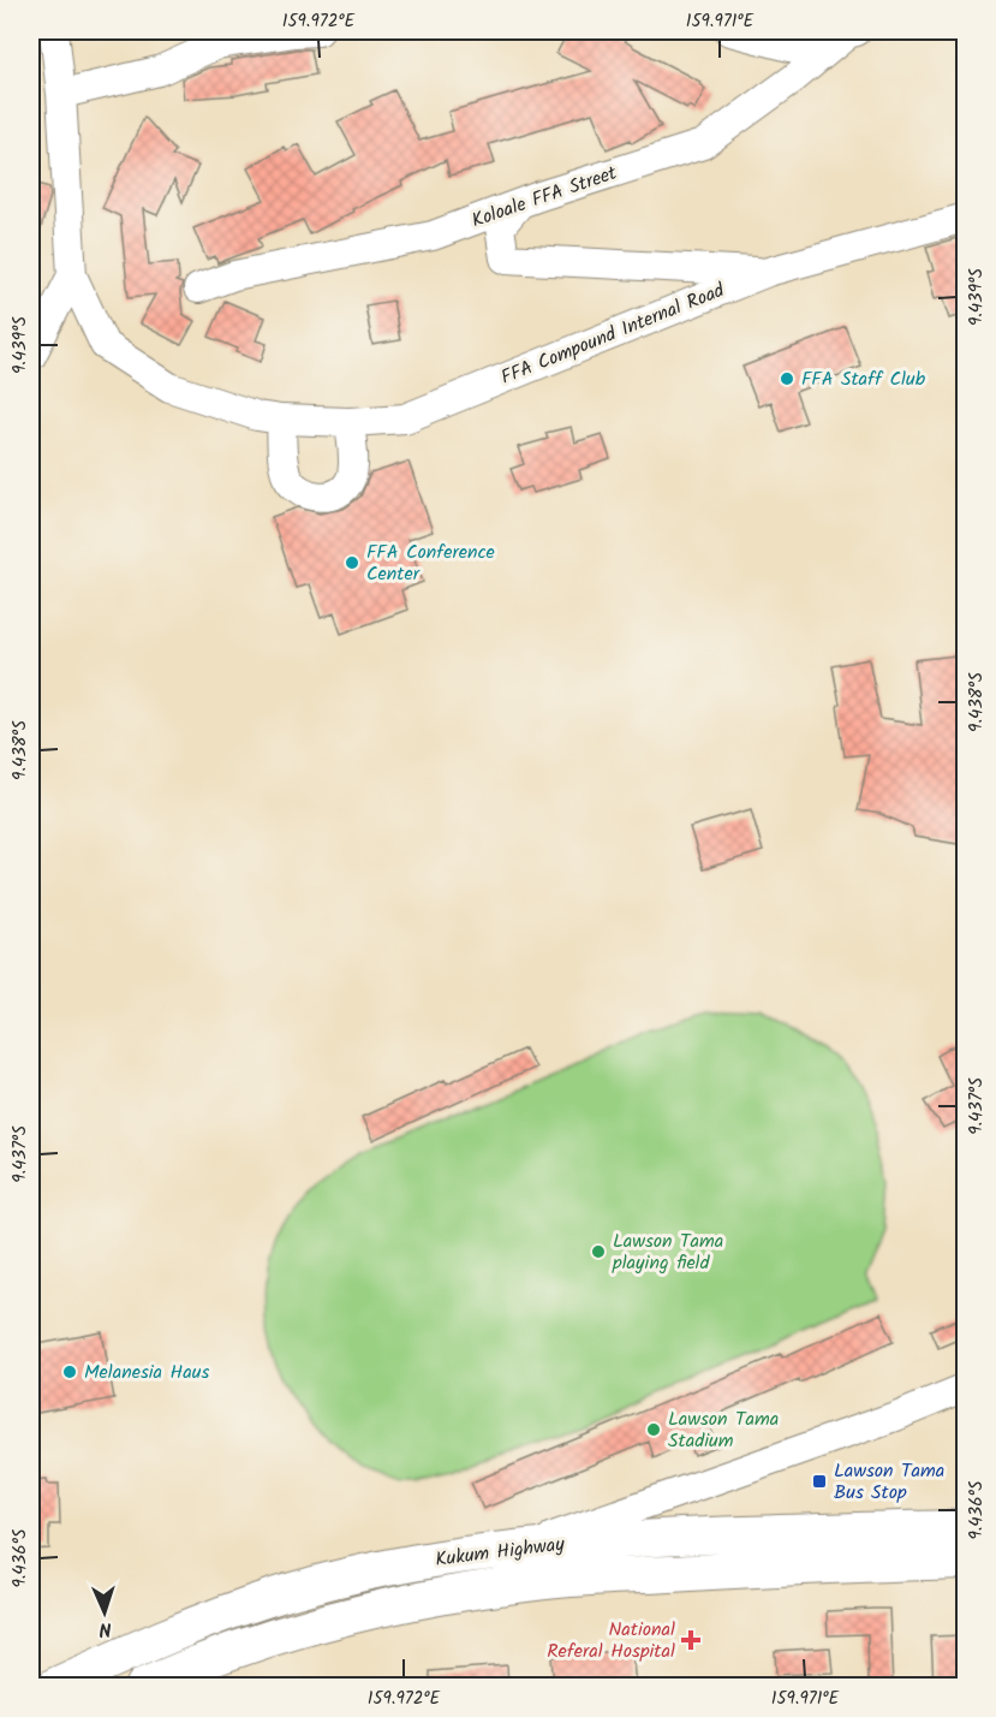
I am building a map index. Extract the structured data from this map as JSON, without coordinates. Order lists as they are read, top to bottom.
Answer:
{
  "streets": {
    "main road": ["Kukum Highway"],
    "street": ["Koloale FFA Street", "FFA Compound Internal Road"]
  },
  "places": {
    "other": [
      "FFA Staff Club",
      "FFA Conference Center",
      "Lawson Tama playing field",
      "Melanesia Haus",
      "Lawson Tama Stadium"
    ],
    "transit": ["Lawson Tama Bus Stop"],
    "health": ["National Referal Hospital"]
  },
  "north": "bottom",
  "coordinates": [
    "159.972°E",
    "159.971°E",
    "9.439°S",
    "9.438°S",
    "9.437°S",
    "9.436°S"
  ]
}
